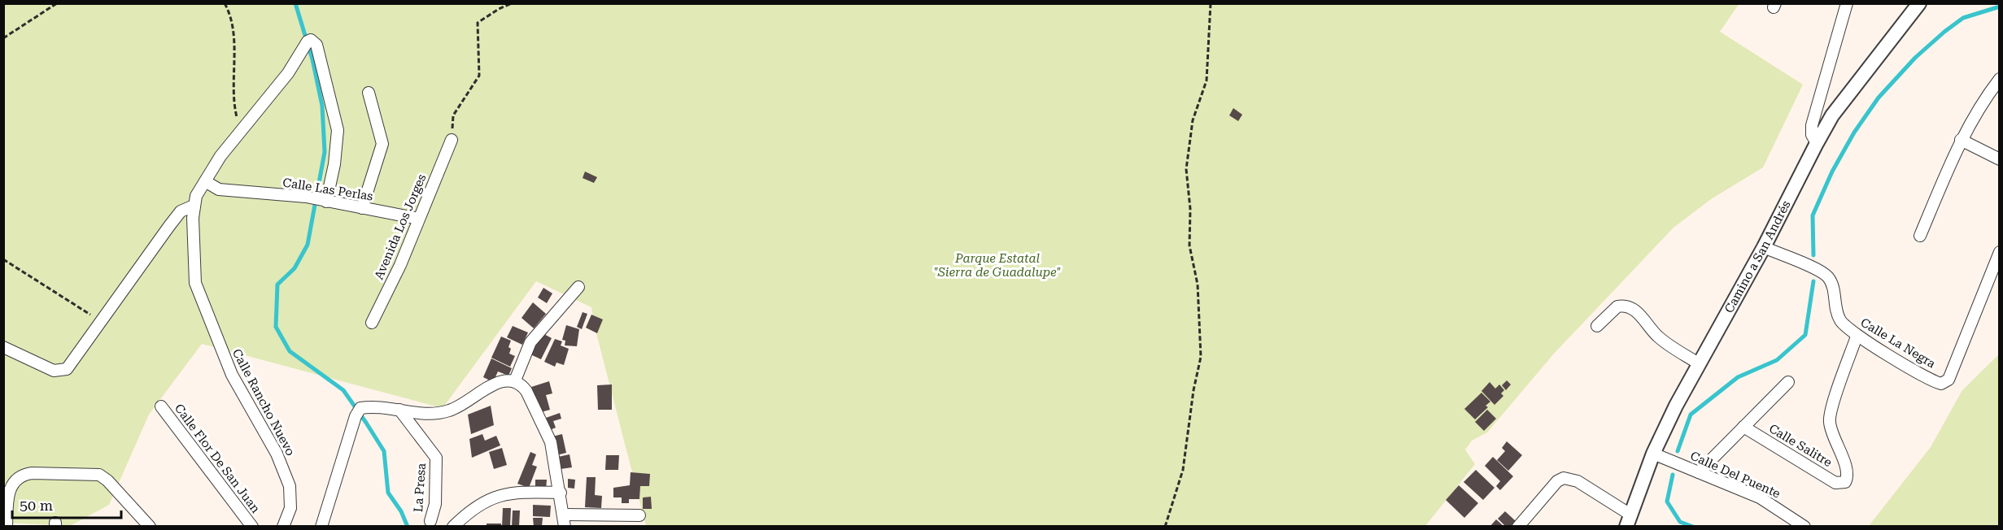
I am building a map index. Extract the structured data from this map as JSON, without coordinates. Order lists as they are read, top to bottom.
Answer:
{
  "streets": {
    "street": [
      "Calle Las Perlas",
      "Avenida Los Jorges",
      "Camino a San Andrés",
      "Calle La Negra",
      "Calle Rancho Nuevo",
      "Calle Salitre",
      "Calle Flor De San Juan",
      "Calle Del Puente",
      "La Presa"
    ]
  },
  "crossings": [
    ["Calle Las Perlas", "Avenida Los Jorges"],
    ["Camino a San Andrés", "Calle La Negra"],
    ["Camino a San Andrés", "Calle Del Puente"],
    ["Calle La Negra", "Calle Salitre"]
  ],
  "parks": ["Parque Estatal \"Sierra de Guadalupe\""],
  "scale_bar": "50 m"
}
